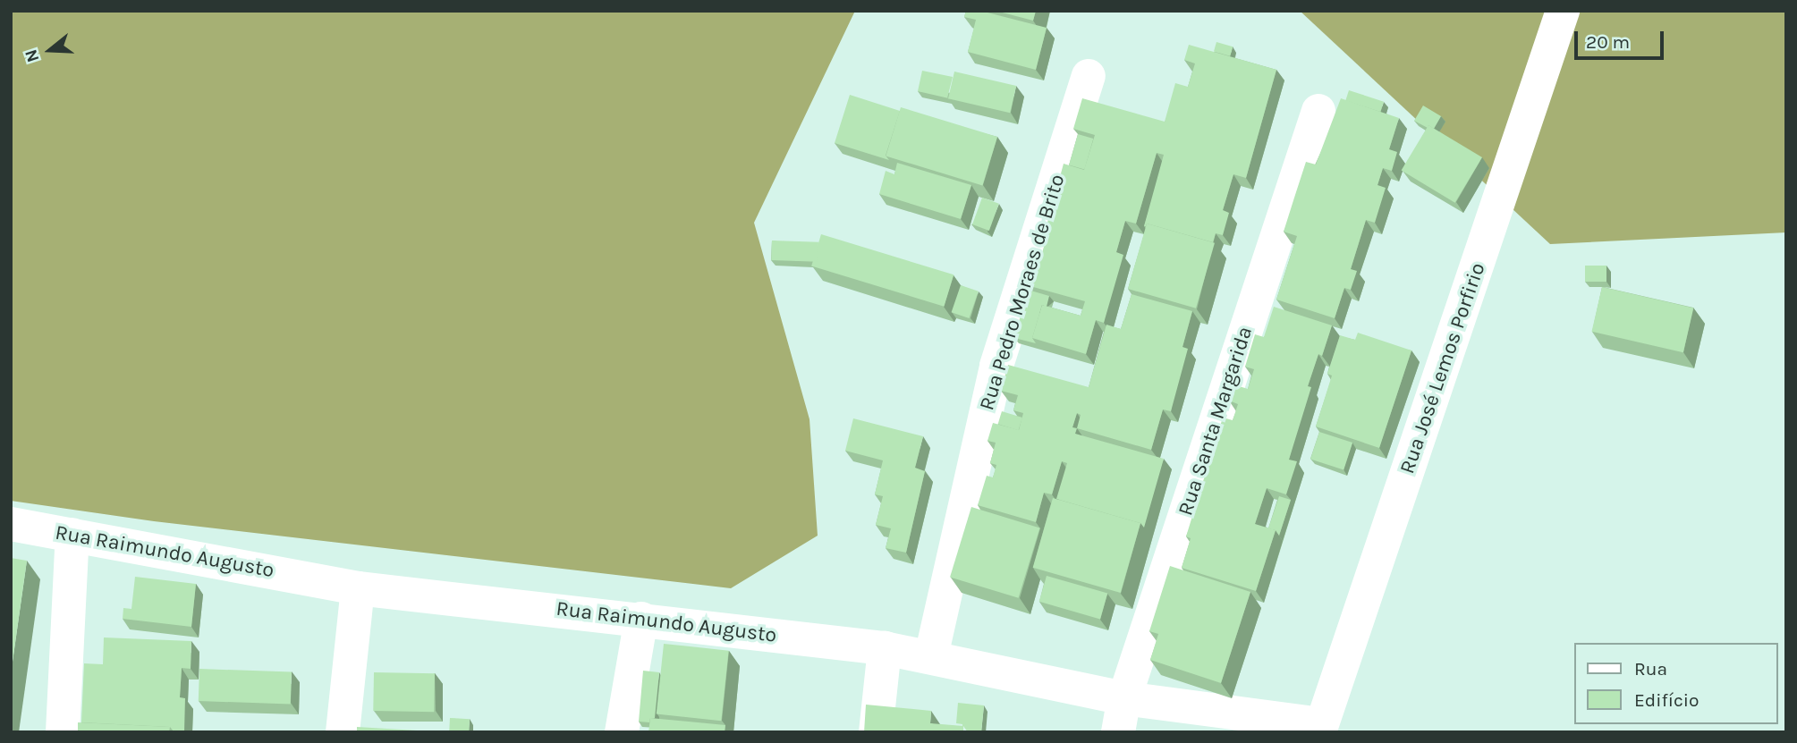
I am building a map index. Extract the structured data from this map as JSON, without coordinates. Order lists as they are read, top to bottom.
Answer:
{
  "streets": {
    "street": [
      "Rua Pedro Moraes de Brito",
      "Rua José Lemos Porfirio",
      "Rua Santa Margarida",
      "Rua Raimundo Augusto"
    ]
  },
  "crossings": [
    ["Rua Pedro Moraes de Brito", "Rua Raimundo Augusto"],
    ["Rua José Lemos Porfirio", "Rua Raimundo Augusto"],
    ["Rua Santa Margarida", "Rua Raimundo Augusto"]
  ],
  "legend": ["Rua", "Edifício"],
  "scale_bar": "20 m",
  "north": "left"
}
